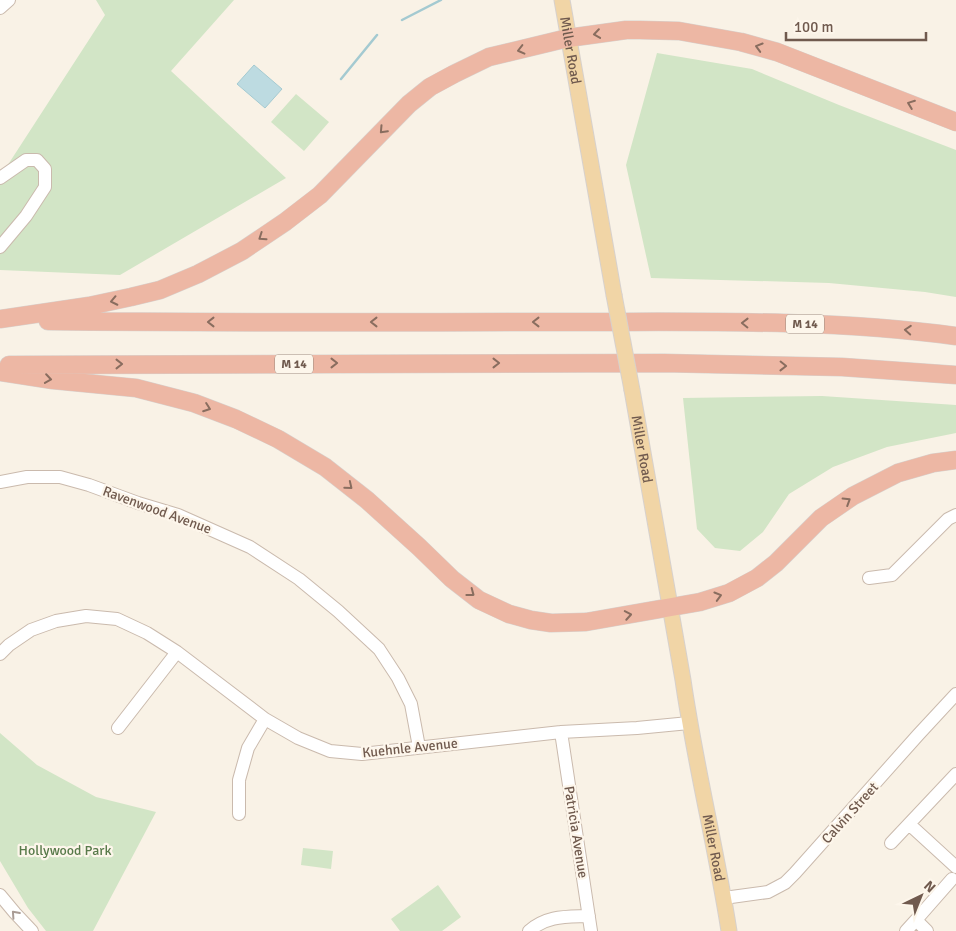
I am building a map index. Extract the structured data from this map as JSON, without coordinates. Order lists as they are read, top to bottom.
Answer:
{
  "streets": {
    "highway": ["M 14"],
    "main road": ["Miller Road"],
    "street": [
      "Ravenwood Avenue",
      "Kuehnle Avenue",
      "Calvin Street",
      "Patricia Avenue"
    ]
  },
  "crossings": [
    ["Miller Road", "Kuehnle Avenue"],
    ["Miller Road", "Calvin Street"],
    ["Ravenwood Avenue", "Kuehnle Avenue"],
    ["Kuehnle Avenue", "Patricia Avenue"]
  ],
  "parks": ["Hollywood Park"],
  "scale_bar": "100 m",
  "north": "top right"
}
